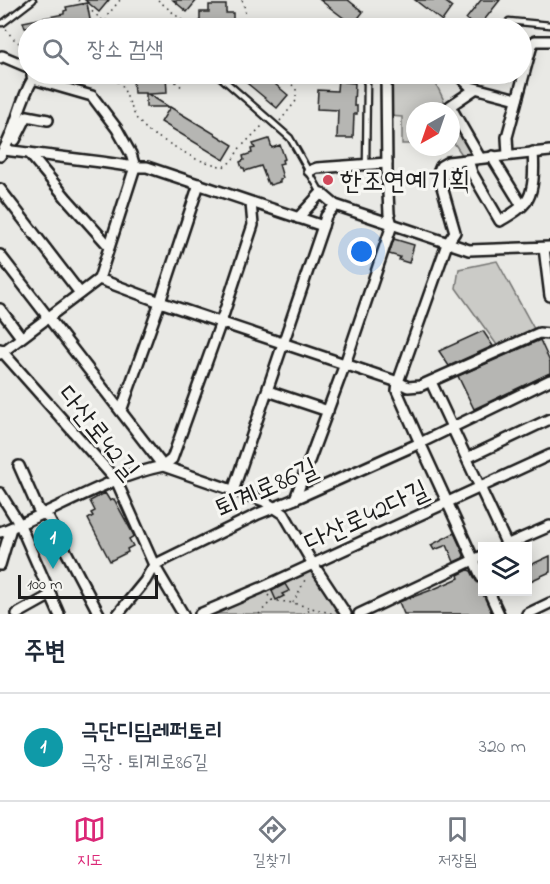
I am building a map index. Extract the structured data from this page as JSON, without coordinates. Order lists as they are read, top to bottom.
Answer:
{
  "streets": {
    "street": ["다산로42길", "퇴계로86길", "다산로42다길"]
  },
  "crossings": [
    ["다산로42길", "퇴계로86길"]
  ],
  "places": ["한조연예기획"],
  "scale_bar": "100 m",
  "north": "bottom left",
  "page": {
    "search": "장소 검색",
    "pins": "1",
    "scale": "100 m",
    "heading": "주변",
    "list": [
      {
        "mark": "1",
        "name": "극단디딤레퍼토리",
        "note": "극장 · 퇴계로86길",
        "value": "320 m"
      }
    ],
    "nav": ["지도", "길찾기", "저장됨"]
  }
}
